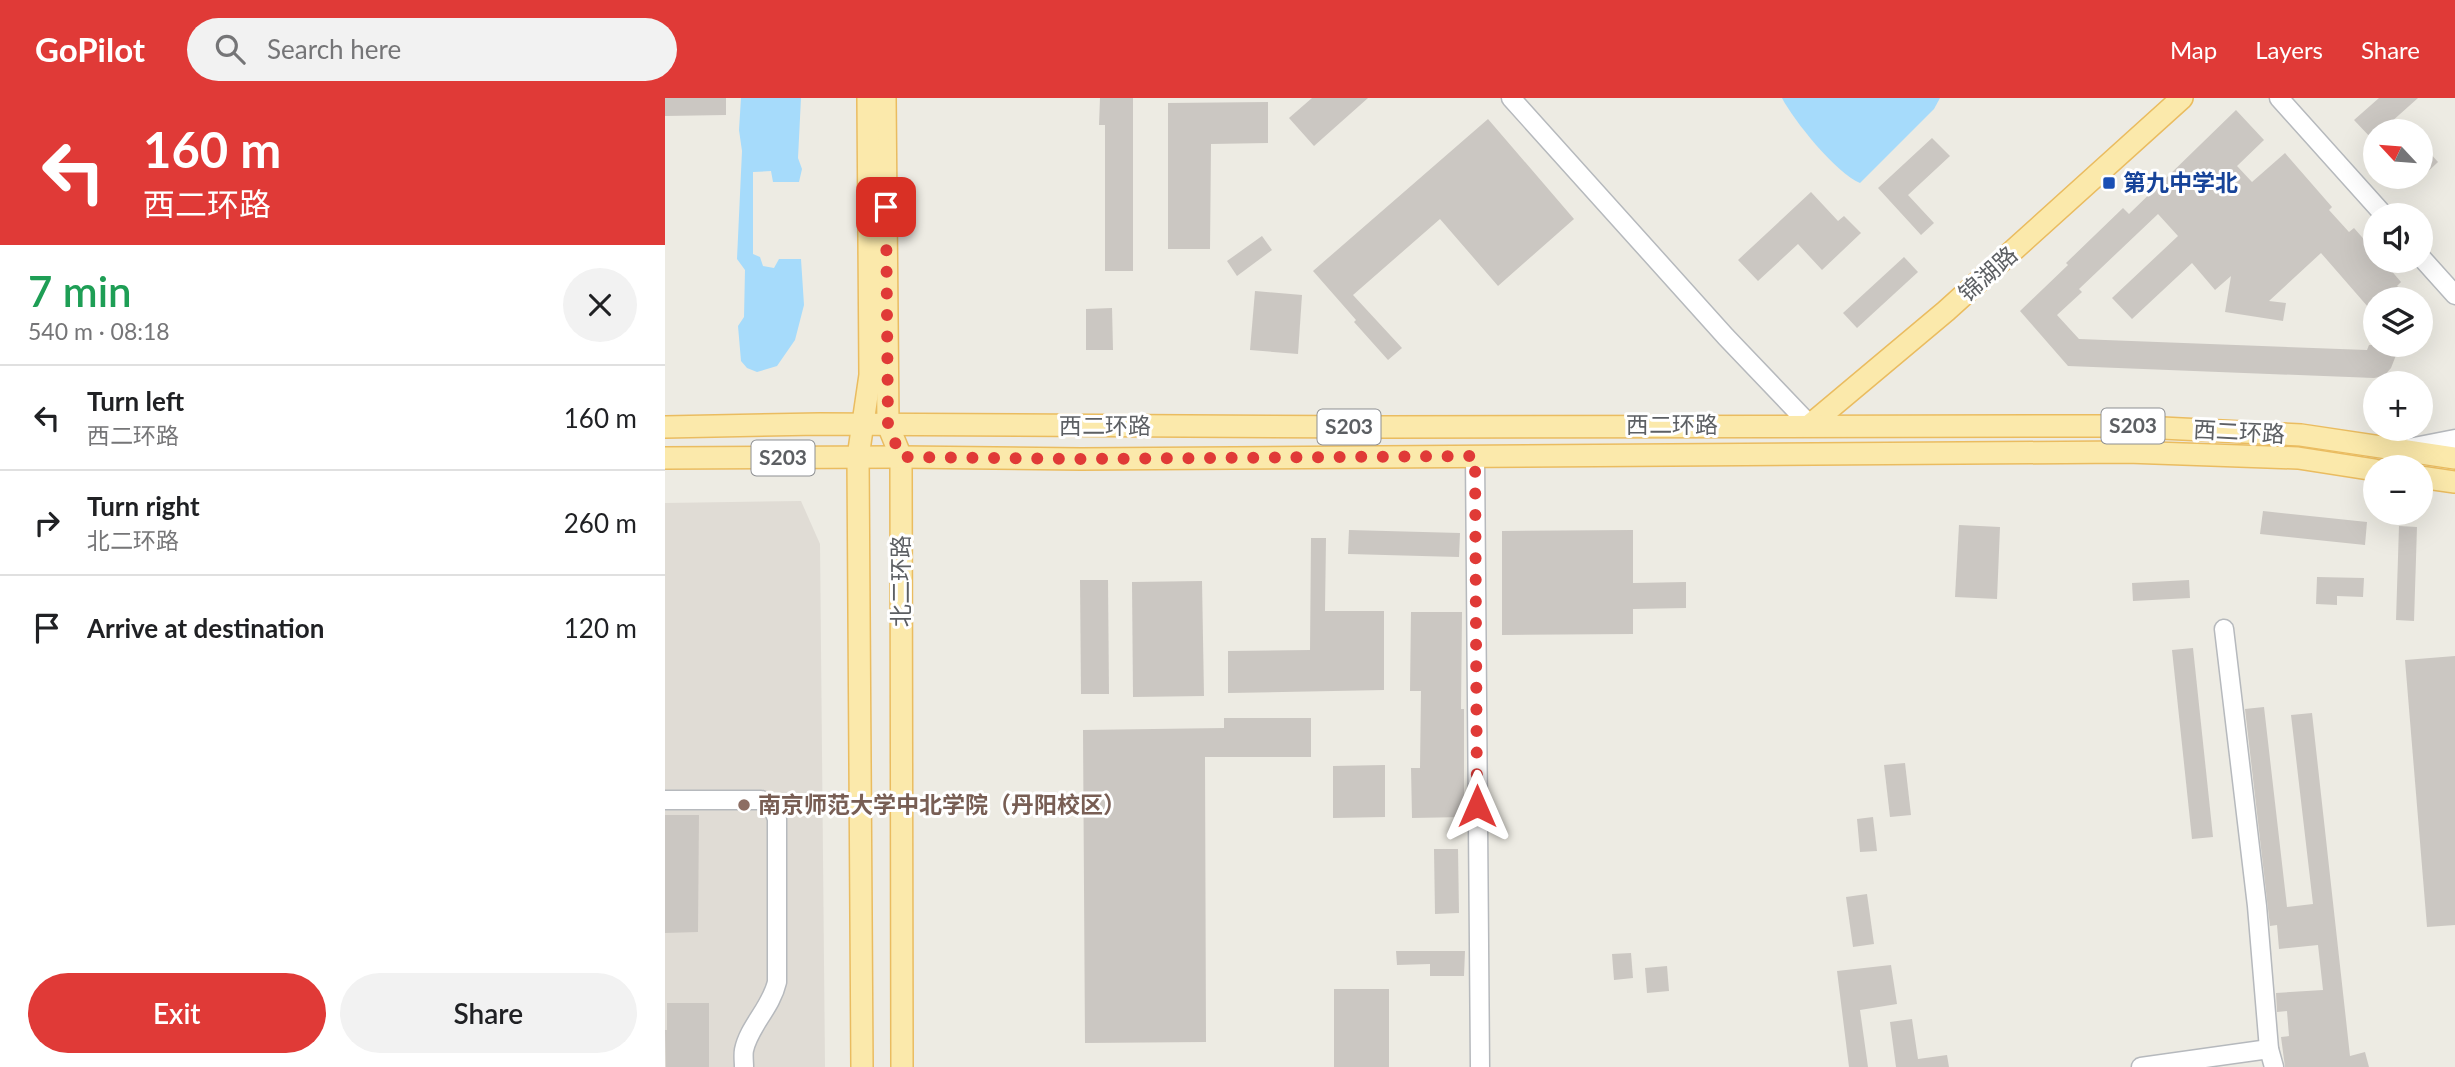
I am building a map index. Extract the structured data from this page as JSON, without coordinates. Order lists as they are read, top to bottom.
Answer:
{
  "streets": {
    "main road": [
      "锦湖路",
      "西二环路",
      "S203",
      "北二环路"
    ]
  },
  "crossings": [
    ["锦湖路", "西二环路"],
    ["西二环路", "S203"],
    ["西二环路", "北二环路"],
    ["S203", "北二环路"]
  ],
  "places": {
    "transit": ["第九中学北"],
    "other": ["南京师范大学中北学院（丹阳校区）"]
  },
  "north": "top left",
  "page": {
    "header": "GoPilot",
    "search": "Search here",
    "nav": ["Map", "Layers", "Share"],
    "turn": ["160 m", "西二环路"],
    "map_buttons": ["+", "−"],
    "heading": ["7 min", "540 m · 08:18"],
    "list": [
      {
        "name": "Turn left",
        "note": "西二环路",
        "value": "160 m"
      },
      {
        "name": "Turn right",
        "note": "北二环路",
        "value": "260 m"
      },
      {
        "name": "Arrive at destination",
        "value": "120 m"
      }
    ],
    "buttons": ["Exit", "Share"]
  }
}
